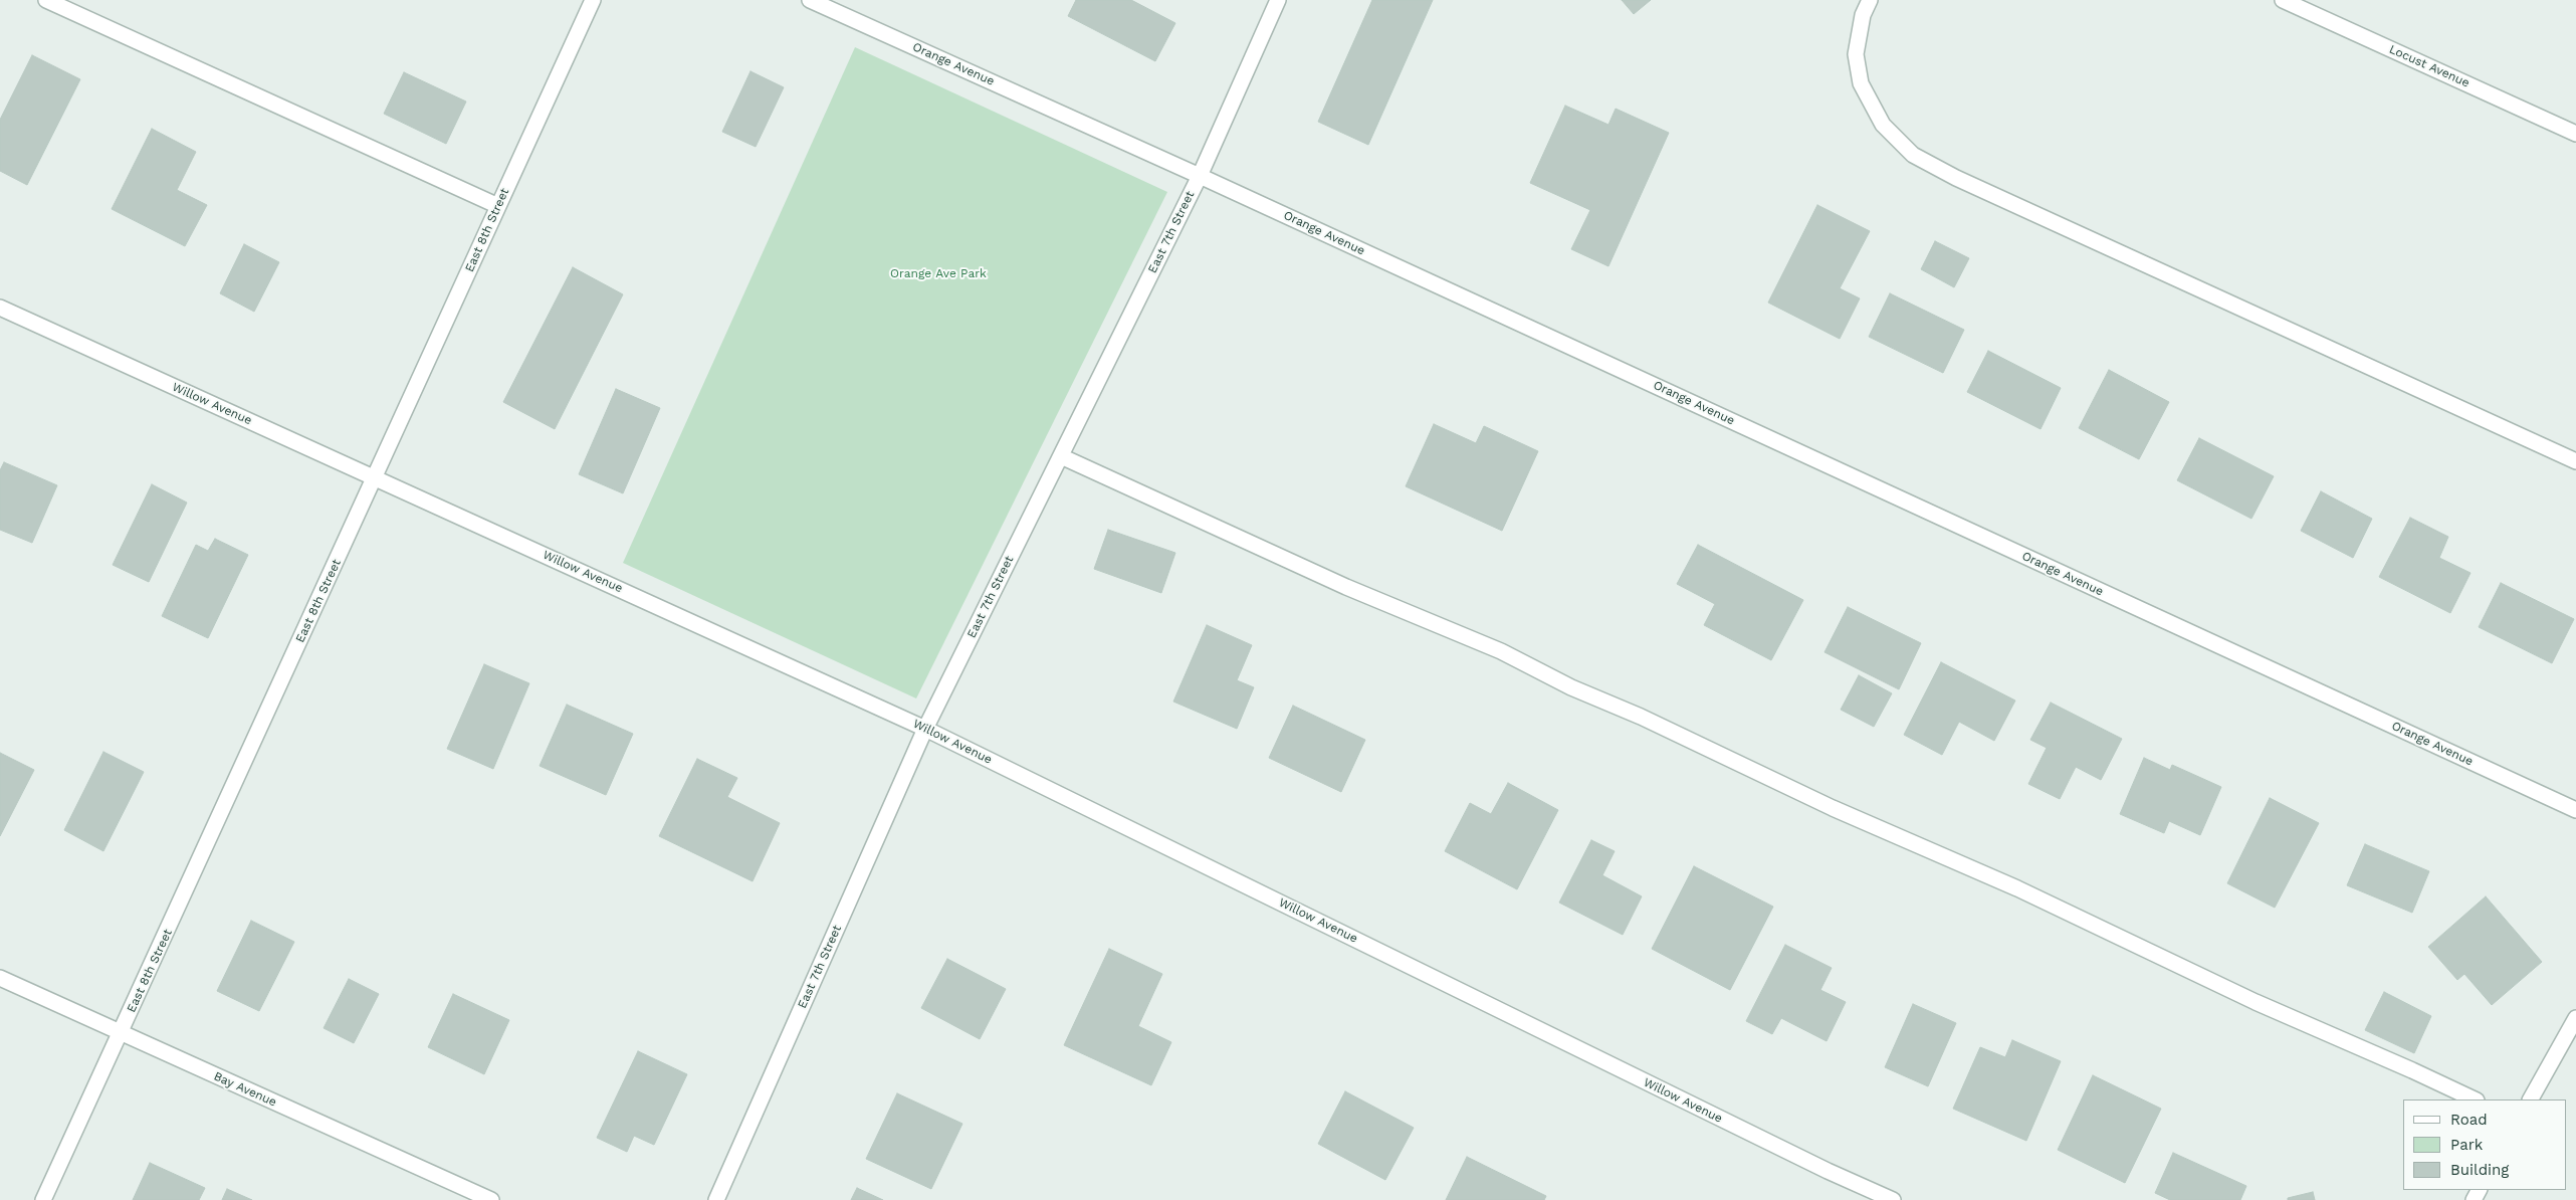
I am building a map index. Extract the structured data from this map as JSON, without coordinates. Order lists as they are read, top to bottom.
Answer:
{
  "streets": {
    "street": [
      "Orange Avenue",
      "Locust Avenue",
      "East 8th Street",
      "East 7th Street",
      "Willow Avenue",
      "Bay Avenue"
    ]
  },
  "crossings": [
    ["Orange Avenue", "East 7th Street"],
    ["East 8th Street", "Willow Avenue"],
    ["East 8th Street", "Bay Avenue"],
    ["East 7th Street", "Willow Avenue"]
  ],
  "parks": ["Orange Ave Park"],
  "legend": ["Road", "Park", "Building"]
}
